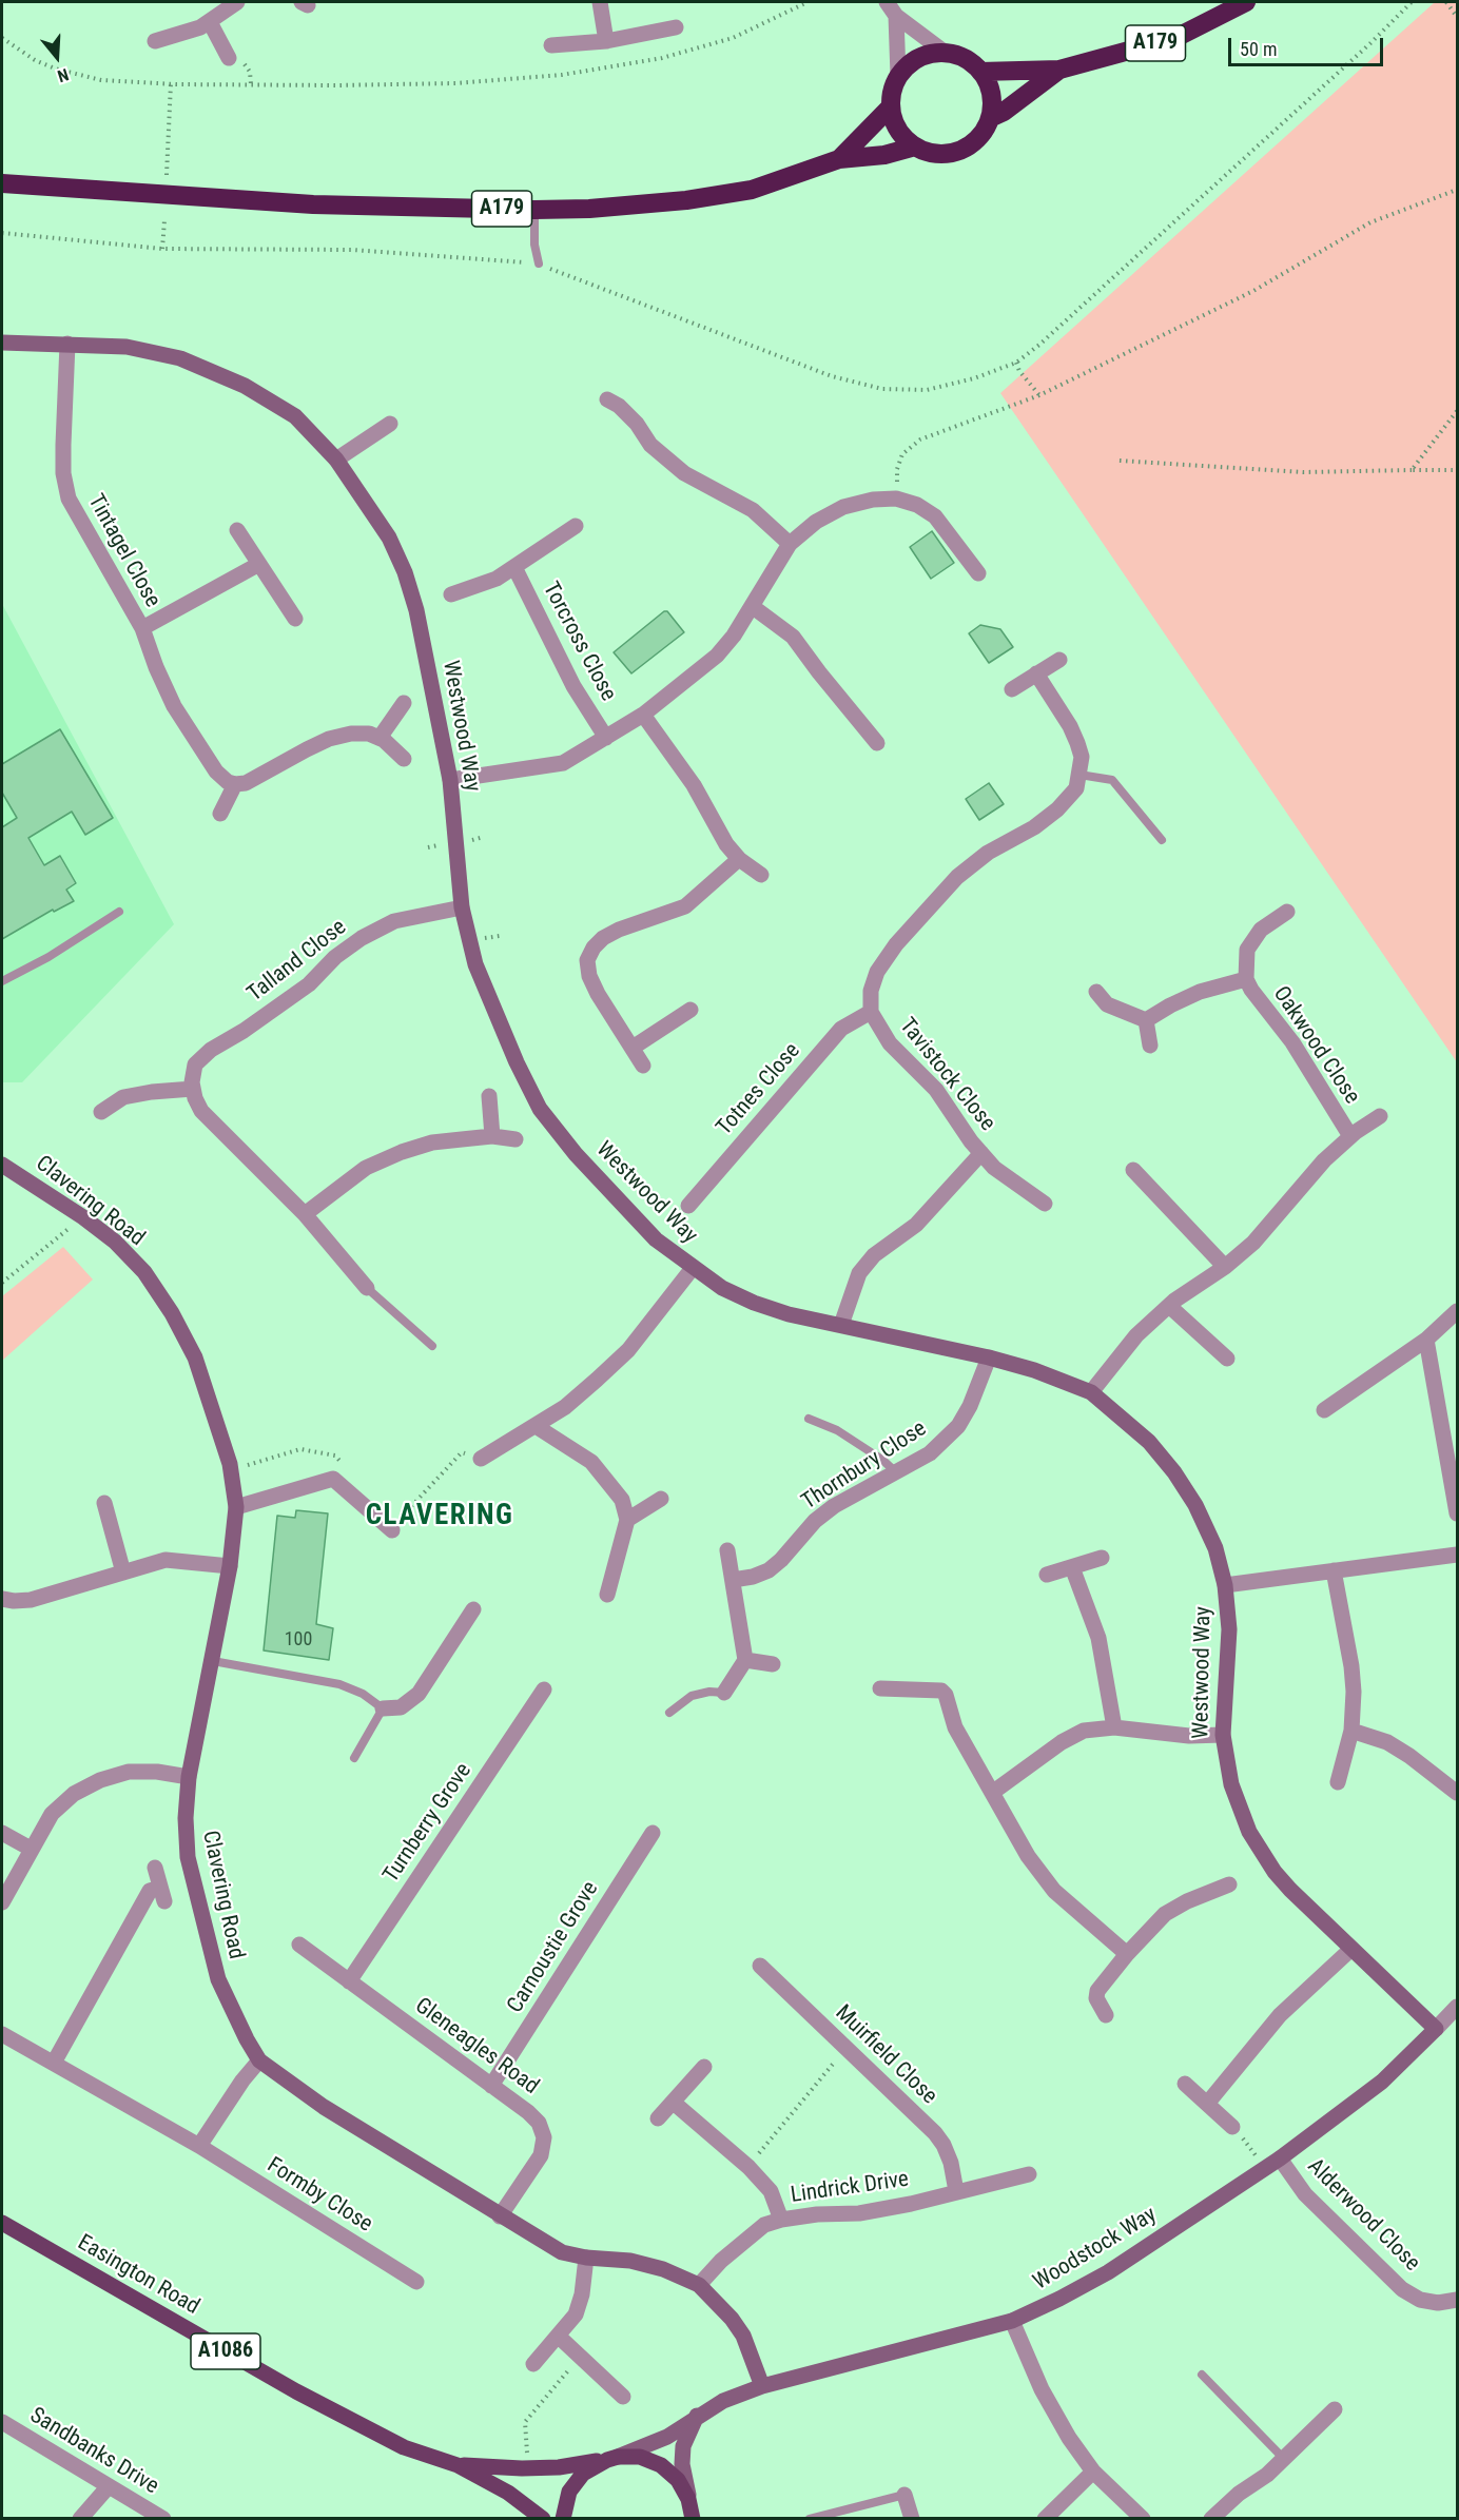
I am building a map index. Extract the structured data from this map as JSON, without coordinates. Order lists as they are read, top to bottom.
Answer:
{
  "streets": {
    "highway": ["A179"],
    "main road": ["Easington Road", "A1086"],
    "street": [
      "Tintagel Close",
      "Torcross Close",
      "Westwood Way",
      "Talland Close",
      "Oakwood Close",
      "Tavistock Close",
      "Totnes Close",
      "Clavering Road",
      "Thornbury Close",
      "Turnberry Grove",
      "Carnoustie Grove",
      "Gleneagles Road",
      "Muirfield Close",
      "Lindrick Drive",
      "Formby Close",
      "Alderwood Close",
      "Woodstock Way",
      "Sandbanks Drive"
    ]
  },
  "crossings": [
    ["Tintagel Close", "Westwood Way"],
    ["Torcross Close", "Westwood Way"],
    ["Westwood Way", "Talland Close"],
    ["Westwood Way", "Oakwood Close"],
    ["Westwood Way", "Tavistock Close"],
    ["Westwood Way", "Thornbury Close"],
    ["Westwood Way", "Woodstock Way"],
    ["Tavistock Close", "Totnes Close"],
    ["Clavering Road", "Gleneagles Road"],
    ["Clavering Road", "Lindrick Drive"],
    ["Clavering Road", "Woodstock Way"],
    ["Turnberry Grove", "Gleneagles Road"],
    ["Carnoustie Grove", "Gleneagles Road"],
    ["Muirfield Close", "Lindrick Drive"],
    ["Alderwood Close", "Woodstock Way"],
    ["Woodstock Way", "Easington Road"]
  ],
  "districts": ["CLAVERING"],
  "house_numbers": ["100"],
  "scale_bar": "50 m",
  "north": "bottom"
}
